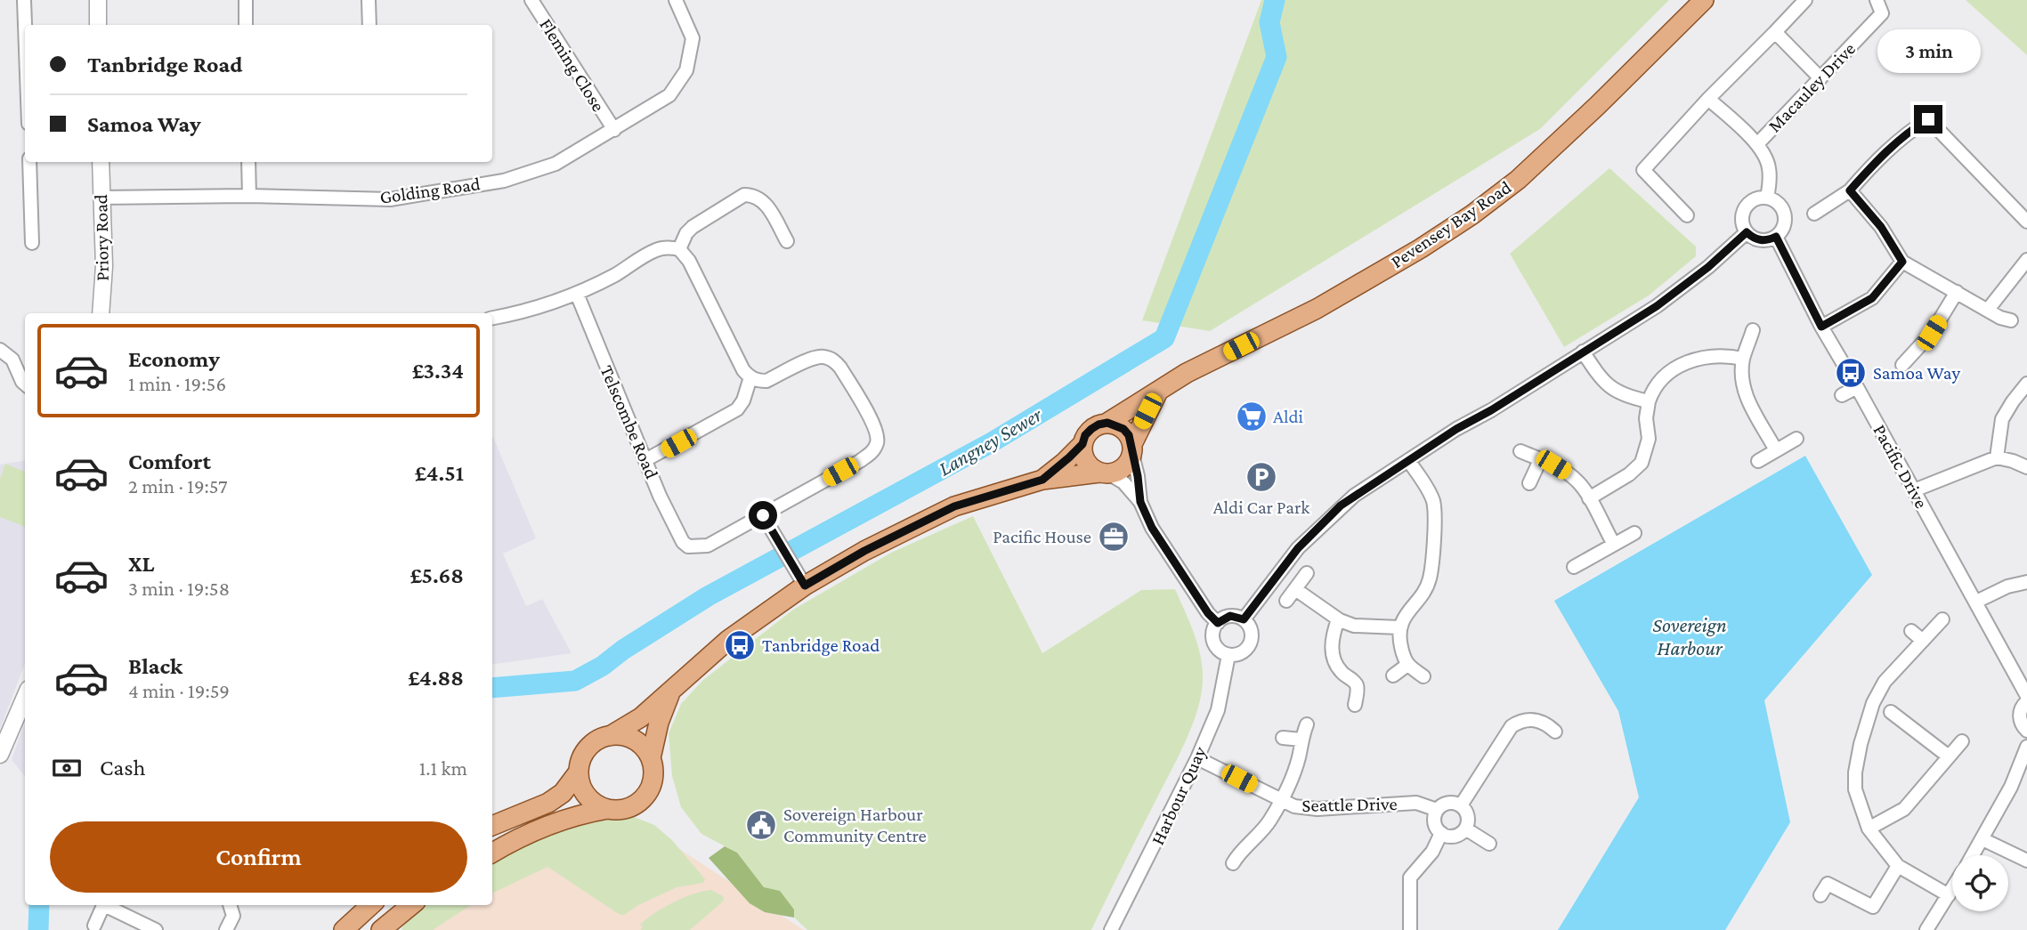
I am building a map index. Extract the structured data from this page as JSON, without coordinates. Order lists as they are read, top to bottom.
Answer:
{
  "streets": {
    "main road": ["Pevensey Bay Road"],
    "street": [
      "Fleming Close",
      "Macauley Drive",
      "Golding Road",
      "Priory Road",
      "Telscombe Road",
      "Pacific Drive",
      "Harbour Quay",
      "Seattle Drive"
    ]
  },
  "crossings": [
    ["Fleming Close", "Golding Road"],
    ["Macauley Drive", "Pacific Drive"],
    ["Golding Road", "Priory Road"],
    ["Harbour Quay", "Seattle Drive"]
  ],
  "water": ["Langney Sewer", "Sovereign Harbour"],
  "places": {
    "bus stop": ["Samoa Way", "Tanbridge Road"],
    "supermarket": ["Aldi"],
    "parking": ["Aldi Car Park"],
    "office": ["Pacific House"],
    "public building": ["Sovereign Harbour Community Centre"]
  },
  "page": {
    "banner": ["Tanbridge Road", "Samoa Way"],
    "bubble": "3 min",
    "list": [
      {
        "name": "Economy",
        "note": "1 min · 19:56",
        "value": "£3.34"
      },
      {
        "name": "Comfort",
        "note": "2 min · 19:57",
        "value": "£4.51"
      },
      {
        "name": "XL",
        "note": "3 min · 19:58",
        "value": "£5.68"
      },
      {
        "name": "Black",
        "note": "4 min · 19:59",
        "value": "£4.88"
      }
    ],
    "pay": ["Cash", "1.1 km"],
    "buttons": "Confirm"
  }
}
